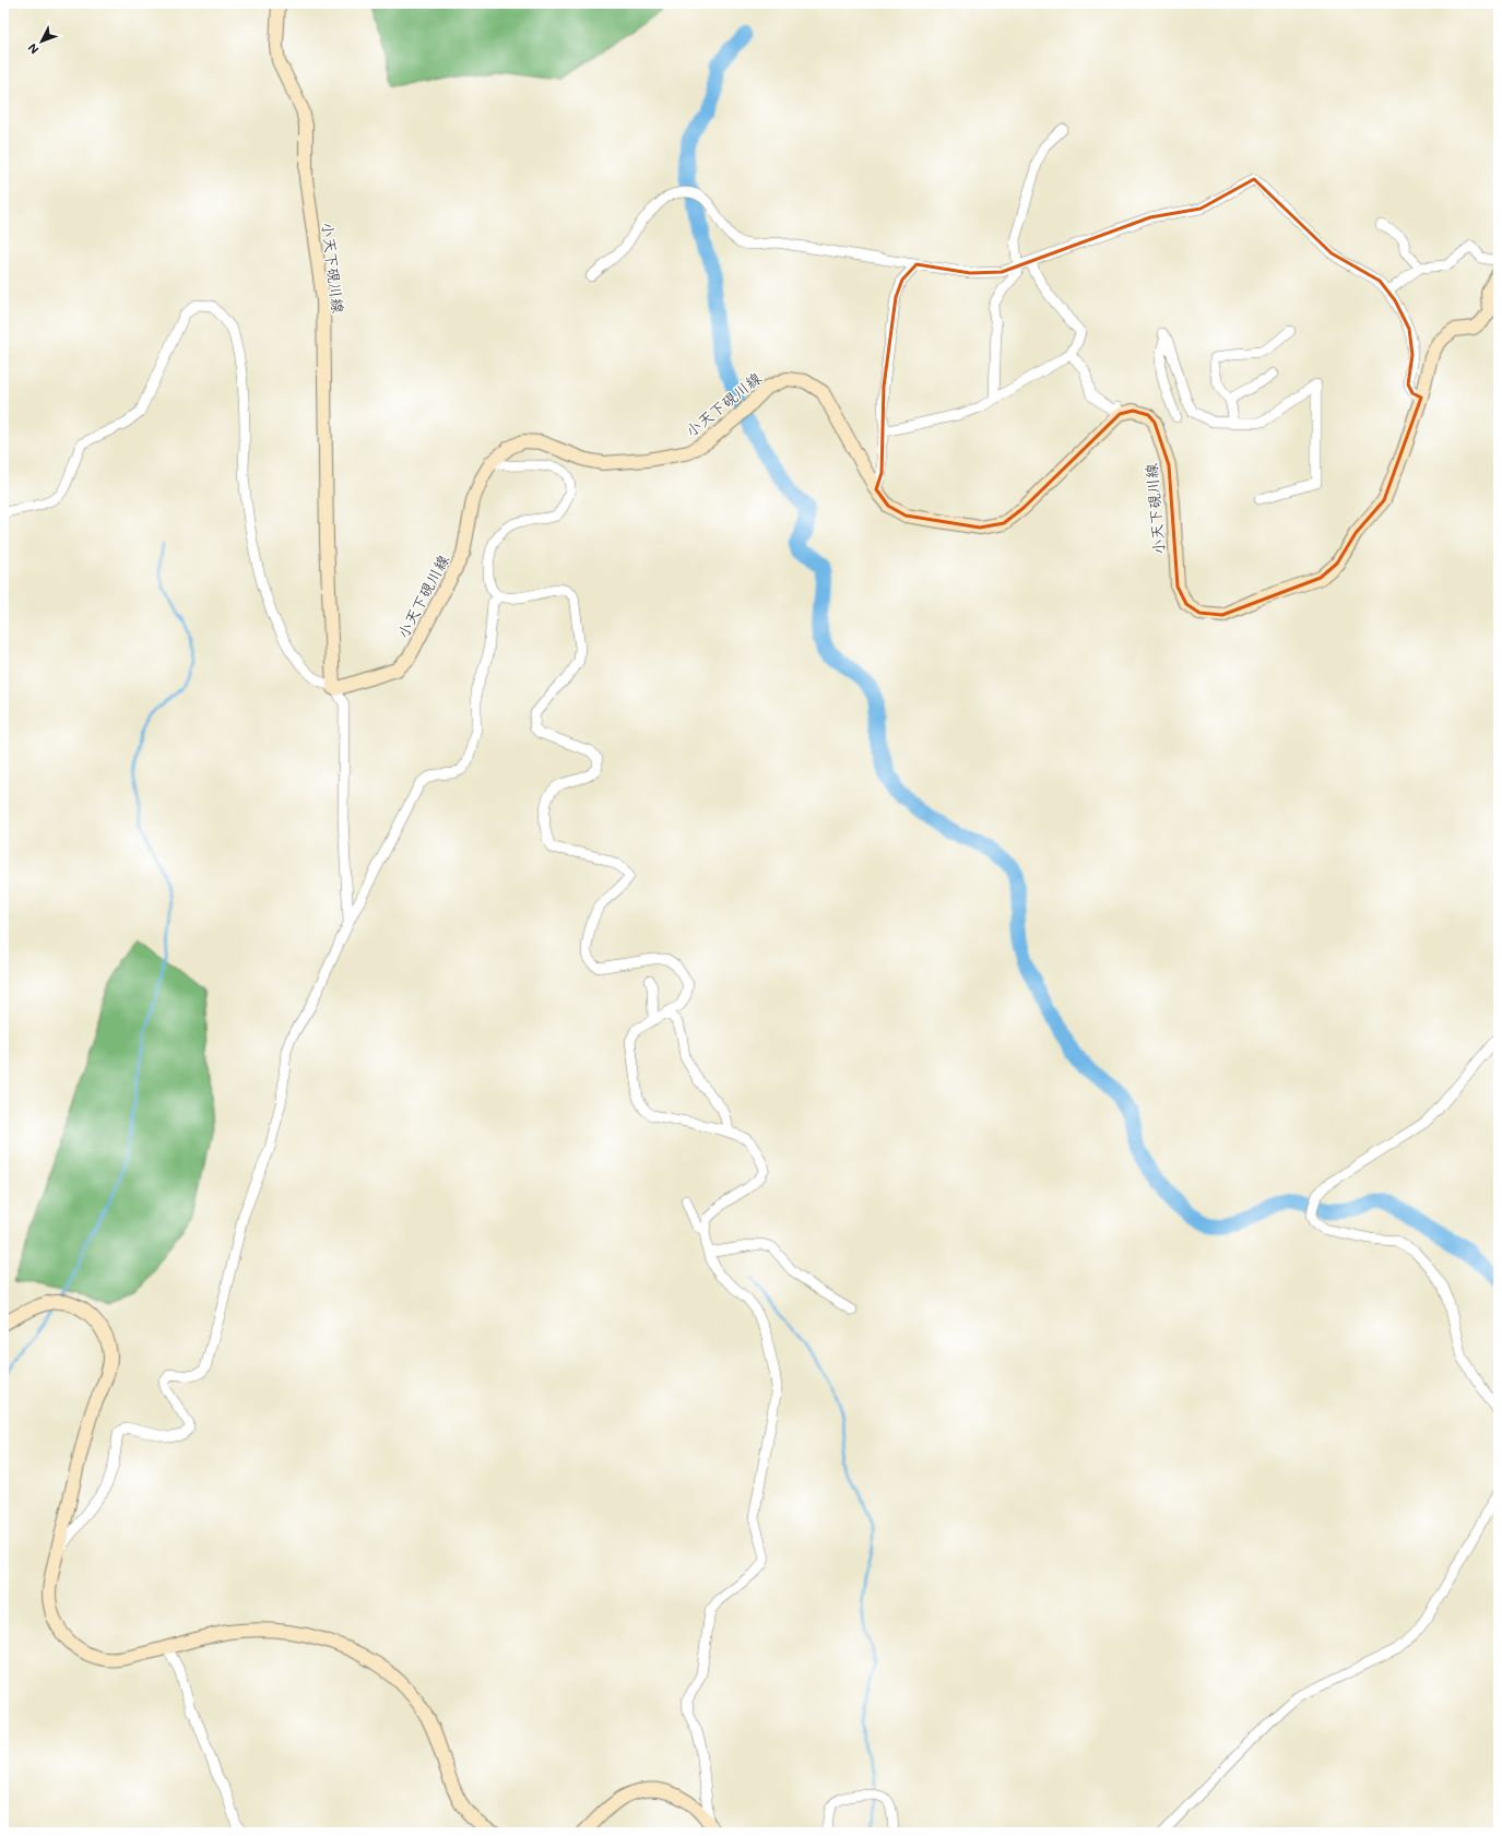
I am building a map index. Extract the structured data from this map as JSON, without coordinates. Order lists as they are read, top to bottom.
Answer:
{
  "streets": {
    "main road": ["小天下硯川線"]
  },
  "north": "bottom left"
}
